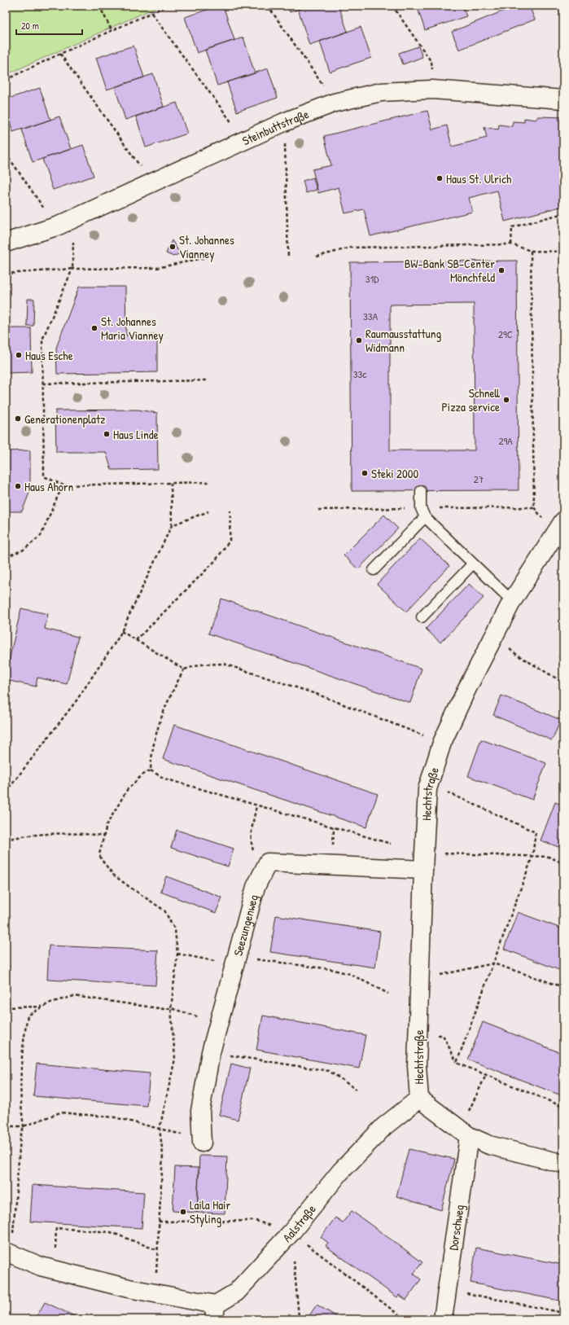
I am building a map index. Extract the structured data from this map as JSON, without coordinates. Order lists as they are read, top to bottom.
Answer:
{
  "streets": {
    "street": [
      "Steinbuttstraße",
      "Hechtstraße",
      "Seezungenweg",
      "Aalstraße",
      "Dorschweg"
    ]
  },
  "crossings": [
    ["Hechtstraße", "Seezungenweg"],
    ["Hechtstraße", "Aalstraße"]
  ],
  "places": [
    "Haus St. Ulrich",
    "St. Johannes Vianney",
    "BW-Bank SB-Center Mönchfeld",
    "St. Johannes Maria Vianney",
    "Raumausstattung Widmann",
    "Haus Esche",
    "Schnell Pizza service",
    "Generationenplatz",
    "Haus Linde",
    "Steki 2000",
    "Haus Ahorn",
    "Laila Hair Styling"
  ],
  "house_numbers": [
    "31D",
    "33A",
    "29C",
    "33c",
    "29A",
    "27"
  ],
  "scale_bar": "20 m"
}
